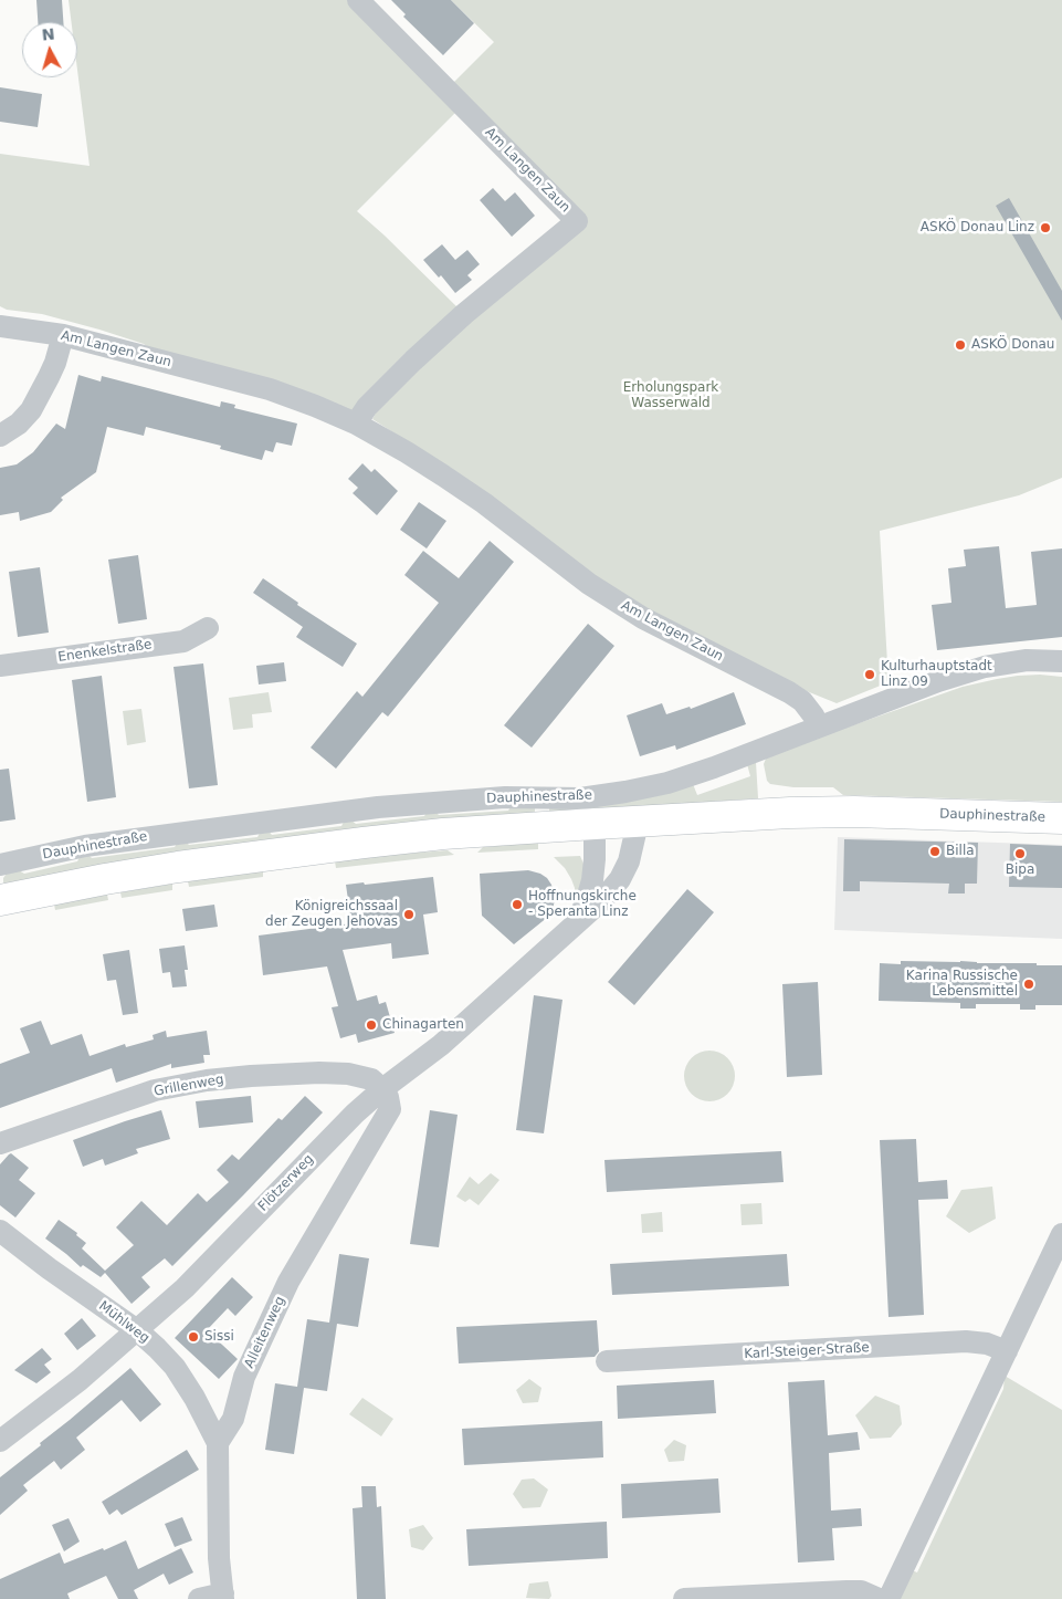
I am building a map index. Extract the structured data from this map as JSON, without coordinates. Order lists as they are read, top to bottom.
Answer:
{
  "streets": {
    "main road": ["Dauphinestraße"],
    "street": [
      "Am Langen Zaun",
      "Enenkelstraße",
      "Grillenweg",
      "Flötzerweg",
      "Mühlweg",
      "Alleitenweg",
      "Karl-Steiger-Straße"
    ]
  },
  "crossings": [
    ["Am Langen Zaun", "Dauphinestraße"],
    ["Dauphinestraße", "Flötzerweg"],
    ["Grillenweg", "Flötzerweg"],
    ["Grillenweg", "Alleitenweg"],
    ["Flötzerweg", "Mühlweg"],
    ["Flötzerweg", "Alleitenweg"],
    ["Mühlweg", "Alleitenweg"]
  ],
  "parks": ["Erholungspark Wasserwald"],
  "places": [
    "ASKÖ Donau Linz",
    "ASKÖ Donau",
    "Kulturhauptstadt Linz 09",
    "Billa",
    "Bipa",
    "Hoffnungskirche - Speranta Linz",
    "Königreichssaal der Zeugen Jehovas",
    "Karina Russische Lebensmittel",
    "Chinagarten",
    "Sissi"
  ],
  "north": "top"
}
